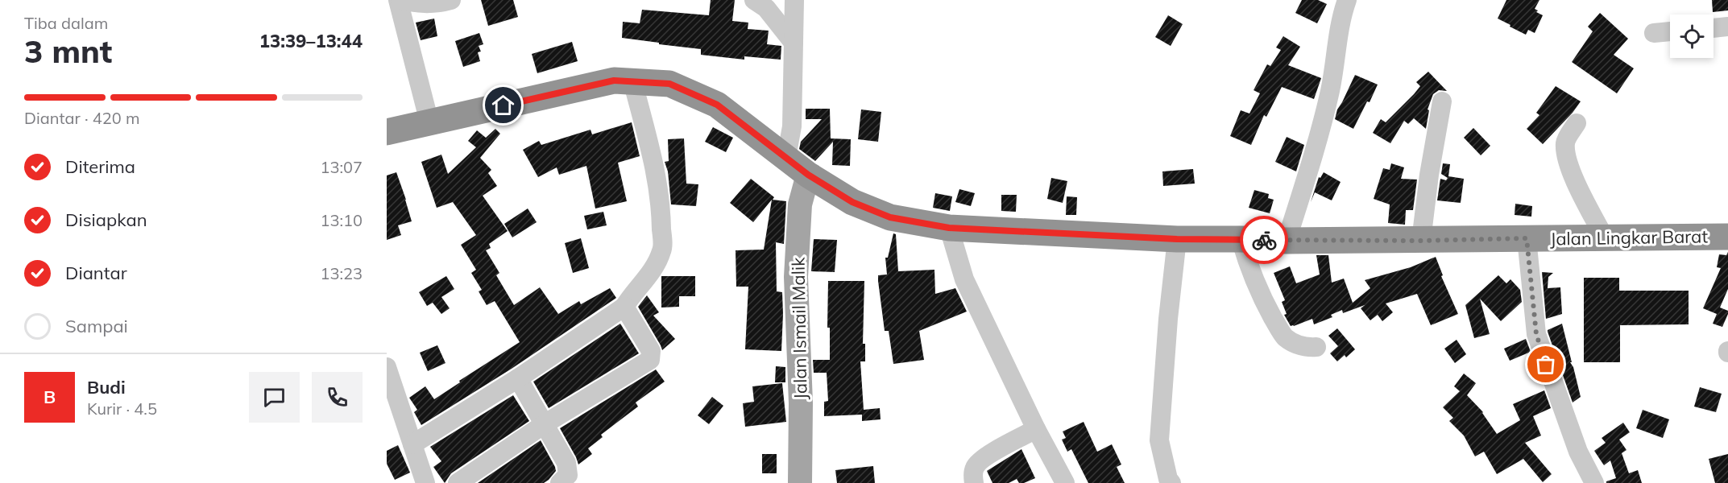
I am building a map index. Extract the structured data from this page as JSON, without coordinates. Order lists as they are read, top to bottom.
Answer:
{
  "streets": {
    "highway": ["Jalan Lingkar Barat"],
    "main road": ["Jalan Ismail Malik"]
  },
  "crossings": [
    ["Jalan Lingkar Barat", "Jalan Ismail Malik"]
  ],
  "page": {
    "heading": ["3 mnt", "Tiba dalam", "13:39–13:44"],
    "panel": ["Budi", "Kurir · 4.5"],
    "bar": "Diantar · 420 m",
    "list": [
      ["Diterima", "13:07"],
      ["Disiapkan", "13:10"],
      ["Diantar", "13:23"],
      "Sampai"
    ],
    "round": "B"
  }
}
